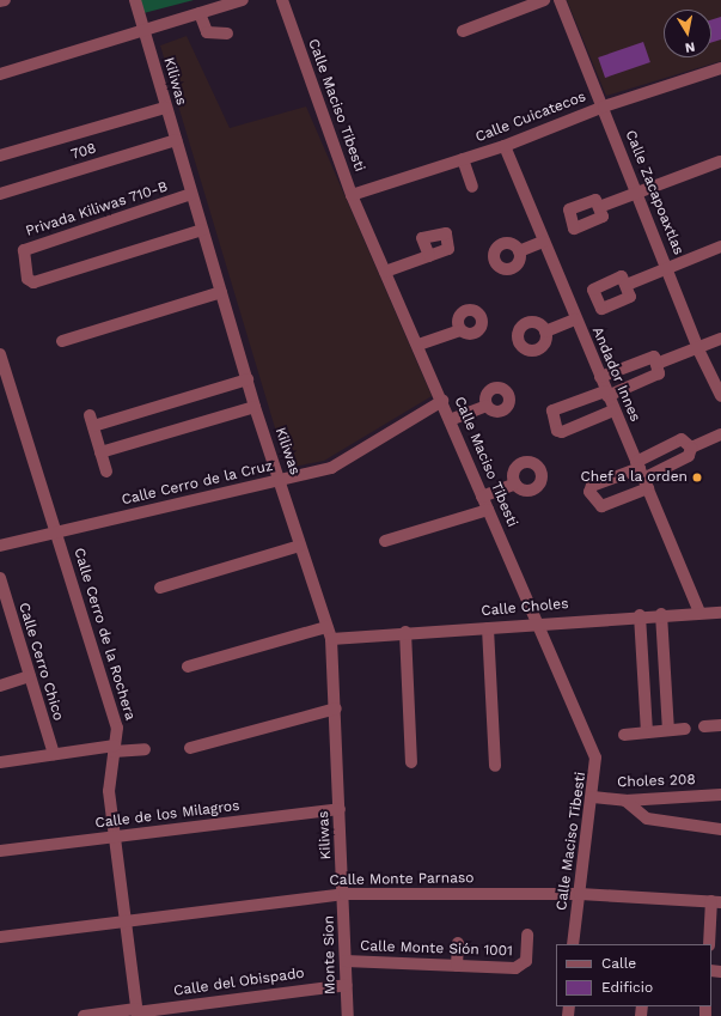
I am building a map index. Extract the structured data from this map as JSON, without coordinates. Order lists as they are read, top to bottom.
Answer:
{
  "streets": {
    "street": [
      "Kiliwas",
      "Calle Maciso Tibesti",
      "Calle Cuicatecos",
      "708",
      "Calle Zacapoaxtlas",
      "Privada Kiliwas 710-B",
      "Andador Innes",
      "Calle Cerro de la Cruz",
      "Calle Choles",
      "Calle Cerro de la Rochera",
      "Calle Cerro Chico",
      "Choles 208",
      "Calle de los Milagros",
      "Calle Monte Parnaso",
      "Calle Monte Sión 1001",
      "Monte Sion",
      "Calle del Obispado"
    ]
  },
  "crossings": [
    ["Kiliwas", "708"],
    ["Kiliwas", "Privada Kiliwas 710-B"],
    ["Kiliwas", "Calle Cerro de la Cruz"],
    ["Kiliwas", "Calle Choles"],
    ["Kiliwas", "Calle de los Milagros"],
    ["Kiliwas", "Calle Monte Parnaso"],
    ["Kiliwas", "Monte Sion"],
    ["Calle Maciso Tibesti", "Calle Cuicatecos"],
    ["Calle Maciso Tibesti", "Calle Cerro de la Cruz"],
    ["Calle Maciso Tibesti", "Calle Choles"],
    ["Calle Maciso Tibesti", "Choles 208"],
    ["Calle Maciso Tibesti", "Calle Monte Parnaso"],
    ["Calle Cuicatecos", "Calle Zacapoaxtlas"],
    ["Calle Cuicatecos", "Andador Innes"],
    ["Andador Innes", "Calle Choles"],
    ["Calle Cerro de la Cruz", "Calle Cerro de la Rochera"],
    ["Calle Cerro de la Rochera", "Calle de los Milagros"],
    ["Calle Cerro de la Rochera", "Calle Monte Parnaso"],
    ["Calle Cerro de la Rochera", "Calle del Obispado"],
    ["Calle Monte Parnaso", "Monte Sion"],
    ["Calle Monte Sión 1001", "Monte Sion"],
    ["Monte Sion", "Calle del Obispado"]
  ],
  "places": ["Chef a la orden"],
  "legend": ["Calle", "Edificio"],
  "north": "bottom"
}
